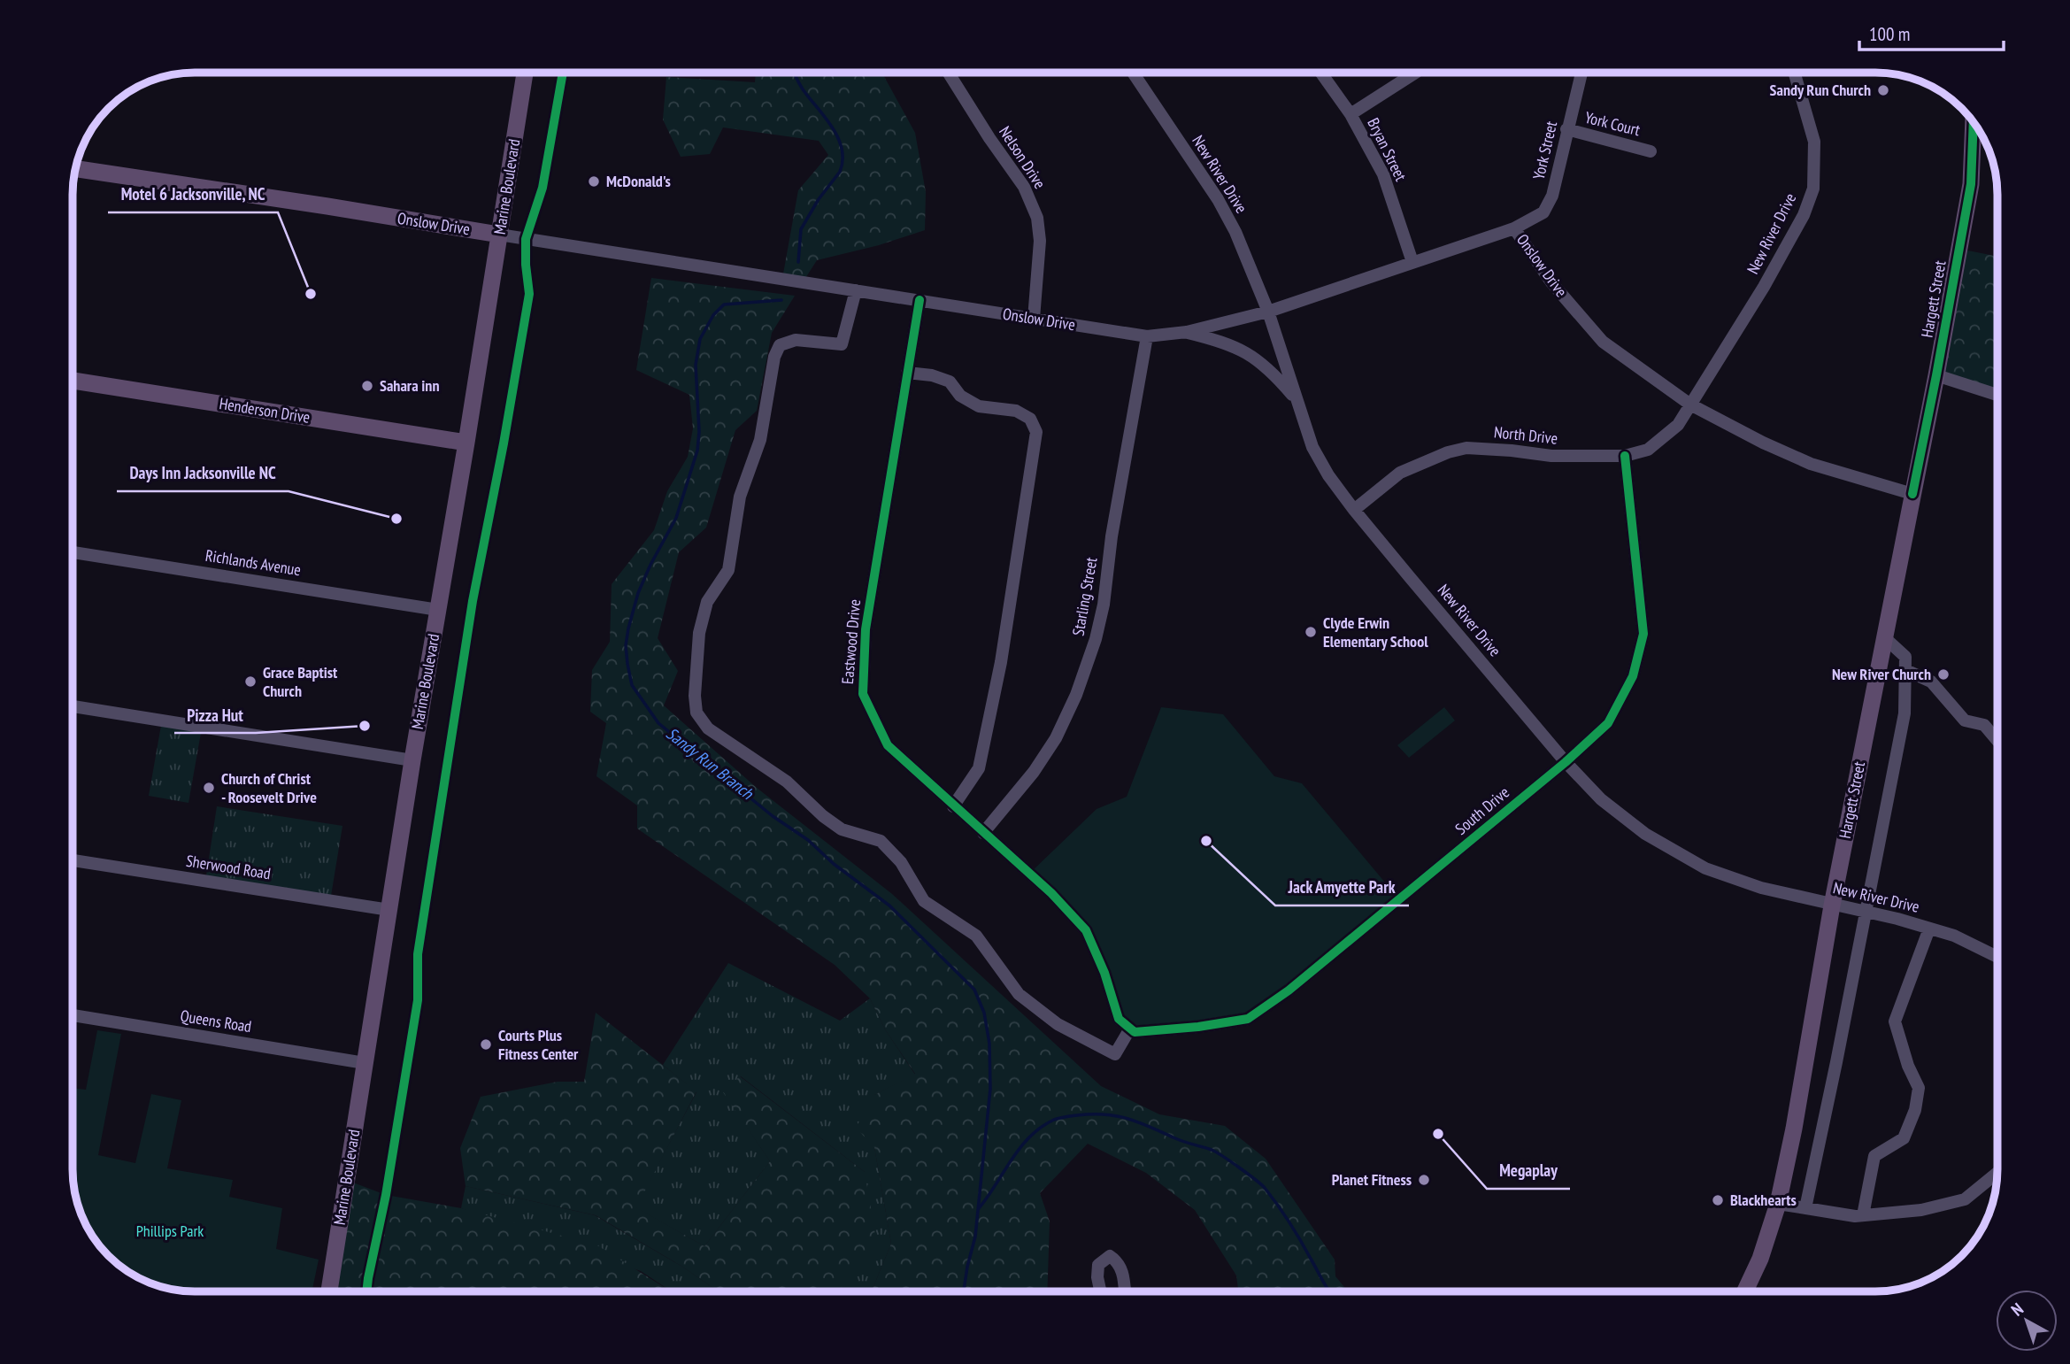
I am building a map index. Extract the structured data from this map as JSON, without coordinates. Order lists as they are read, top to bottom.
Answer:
{
  "streets": {
    "main road": [
      "Marine Boulevard",
      "Onslow Drive",
      "Hargett Street",
      "Henderson Drive"
    ],
    "street": [
      "York Court",
      "Bryan Street",
      "York Street",
      "Nelson Drive",
      "New River Drive",
      "North Drive",
      "Richlands Avenue",
      "Starling Street",
      "Eastwood Drive",
      "South Drive",
      "Sherwood Road",
      "Queens Road"
    ]
  },
  "crossings": [
    ["York Court", "York Street"],
    ["Bryan Street", "Onslow Drive"],
    ["York Street", "Onslow Drive"],
    ["Nelson Drive", "Onslow Drive"],
    ["New River Drive", "Onslow Drive"],
    ["New River Drive", "Hargett Street"],
    ["New River Drive", "North Drive"],
    ["New River Drive", "South Drive"],
    ["Marine Boulevard", "Onslow Drive"],
    ["Marine Boulevard", "Henderson Drive"],
    ["Marine Boulevard", "Richlands Avenue"],
    ["Marine Boulevard", "Sherwood Road"],
    ["Marine Boulevard", "Queens Road"],
    ["Onslow Drive", "Hargett Street"],
    ["Onslow Drive", "North Drive"],
    ["Onslow Drive", "Starling Street"],
    ["Onslow Drive", "Eastwood Drive"],
    ["North Drive", "South Drive"],
    ["Starling Street", "Eastwood Drive"],
    ["Eastwood Drive", "South Drive"]
  ],
  "water": ["Sandy Run Branch"],
  "parks": ["Phillips Park"],
  "places": [
    "Sandy Run Church",
    "McDonald's",
    "Motel 6 Jacksonville, NC",
    "Sahara inn",
    "Days Inn Jacksonville NC",
    "Clyde Erwin Elementary School",
    "New River Church",
    "Grace Baptist Church",
    "Pizza Hut",
    "Church of Christ - Roosevelt Drive",
    "Jack Amyette Park",
    "Courts Plus Fitness Center",
    "Megaplay",
    "Planet Fitness",
    "Blackhearts"
  ],
  "scale_bar": "100 m",
  "north": "top left"
}
